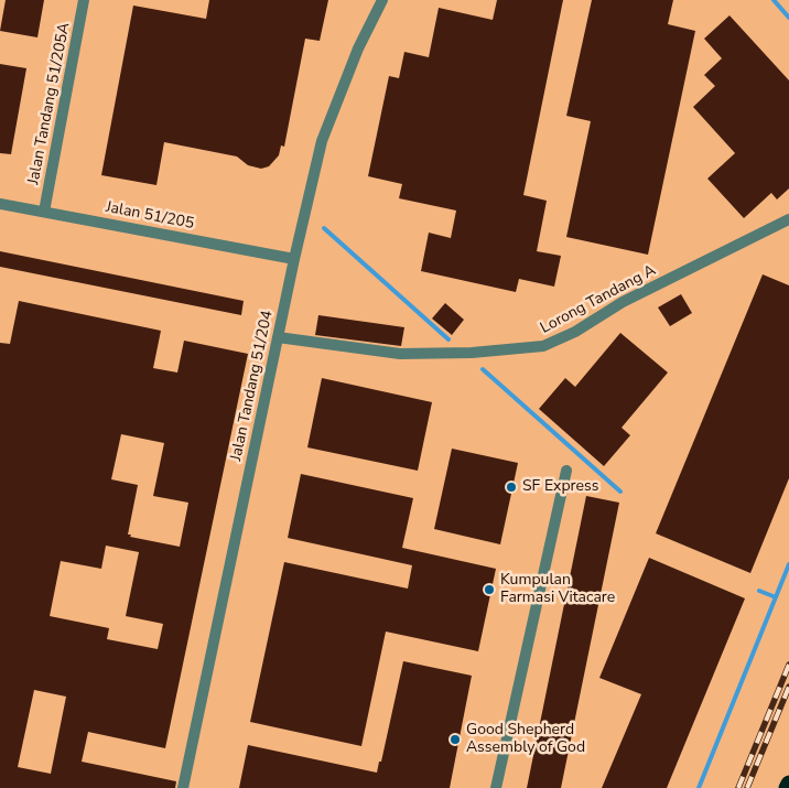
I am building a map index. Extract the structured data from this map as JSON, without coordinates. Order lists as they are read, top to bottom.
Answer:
{
  "streets": {
    "street": [
      "Jalan Tandang 51/205A",
      "Jalan 51/205",
      "Lorong Tandang A",
      "Jalan Tandang 51/204"
    ]
  },
  "crossings": [
    ["Jalan Tandang 51/205A", "Jalan 51/205"],
    ["Jalan 51/205", "Jalan Tandang 51/204"],
    ["Lorong Tandang A", "Jalan Tandang 51/204"]
  ],
  "places": ["SF Express", "Kumpulan Farmasi Vitacare", "Good Shepherd Assembly of God"]
}
